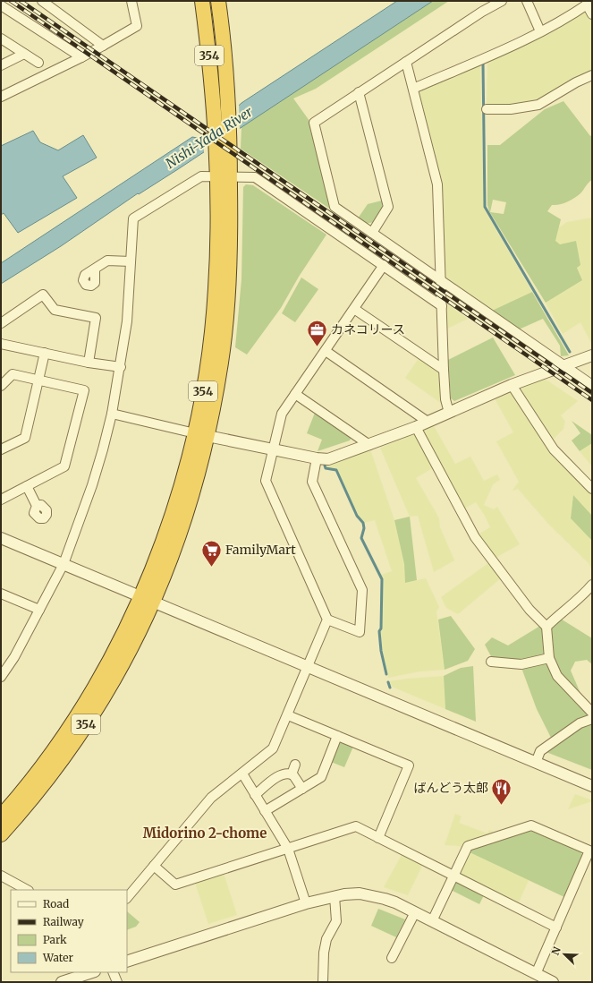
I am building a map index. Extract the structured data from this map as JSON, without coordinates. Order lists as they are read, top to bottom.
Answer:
{
  "streets": {
    "highway": ["354"]
  },
  "districts": ["Midorino 2-chome"],
  "water": ["Nishi-Yada River"],
  "places": {
    "office": ["カネコリース"],
    "supermarket": ["FamilyMart"],
    "restaurant": ["ばんどう太郎"]
  },
  "legend": [
    "Road",
    "Railway",
    "Park",
    "Water"
  ],
  "north": "top left"
}
